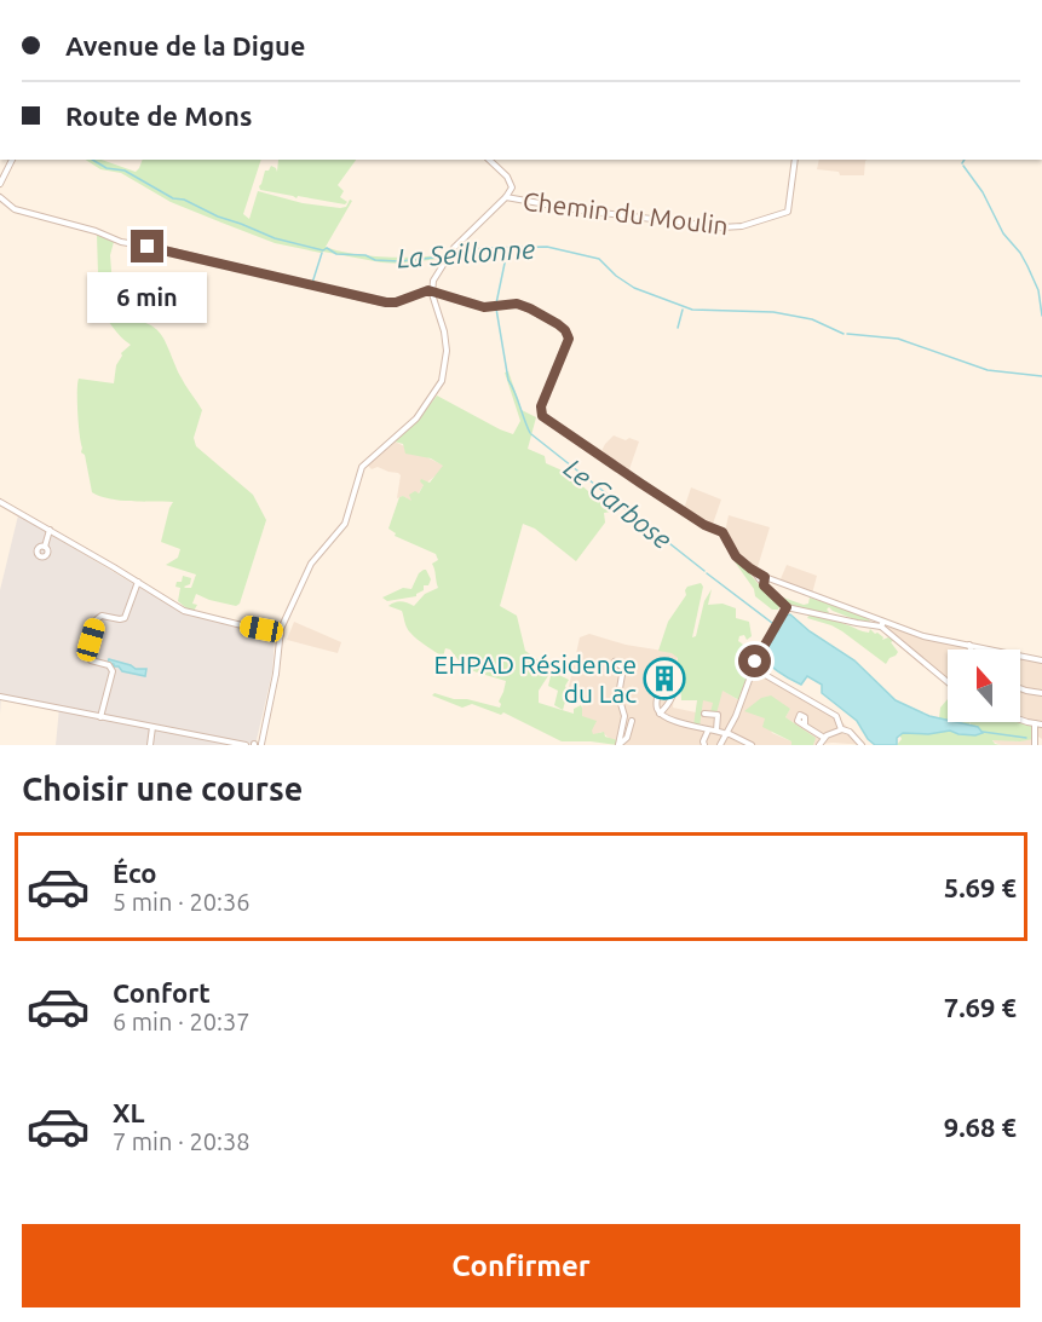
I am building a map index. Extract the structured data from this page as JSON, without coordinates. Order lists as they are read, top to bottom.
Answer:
{
  "streets": {
    "street": ["Chemin du Moulin"]
  },
  "water": ["La Seillonne", "Le Garbose"],
  "places": {
    "building": ["EHPAD Résidence du Lac"]
  },
  "north": "top",
  "page": {
    "banner": ["Avenue de la Digue", "Route de Mons"],
    "bubble": "6 min",
    "heading": "Choisir une course",
    "list": [
      {
        "name": "Éco",
        "note": "5 min · 20:36",
        "value": "5.69 €"
      },
      {
        "name": "Confort",
        "note": "6 min · 20:37",
        "value": "7.69 €"
      },
      {
        "name": "XL",
        "note": "7 min · 20:38",
        "value": "9.68 €"
      }
    ],
    "buttons": "Confirmer"
  }
}
